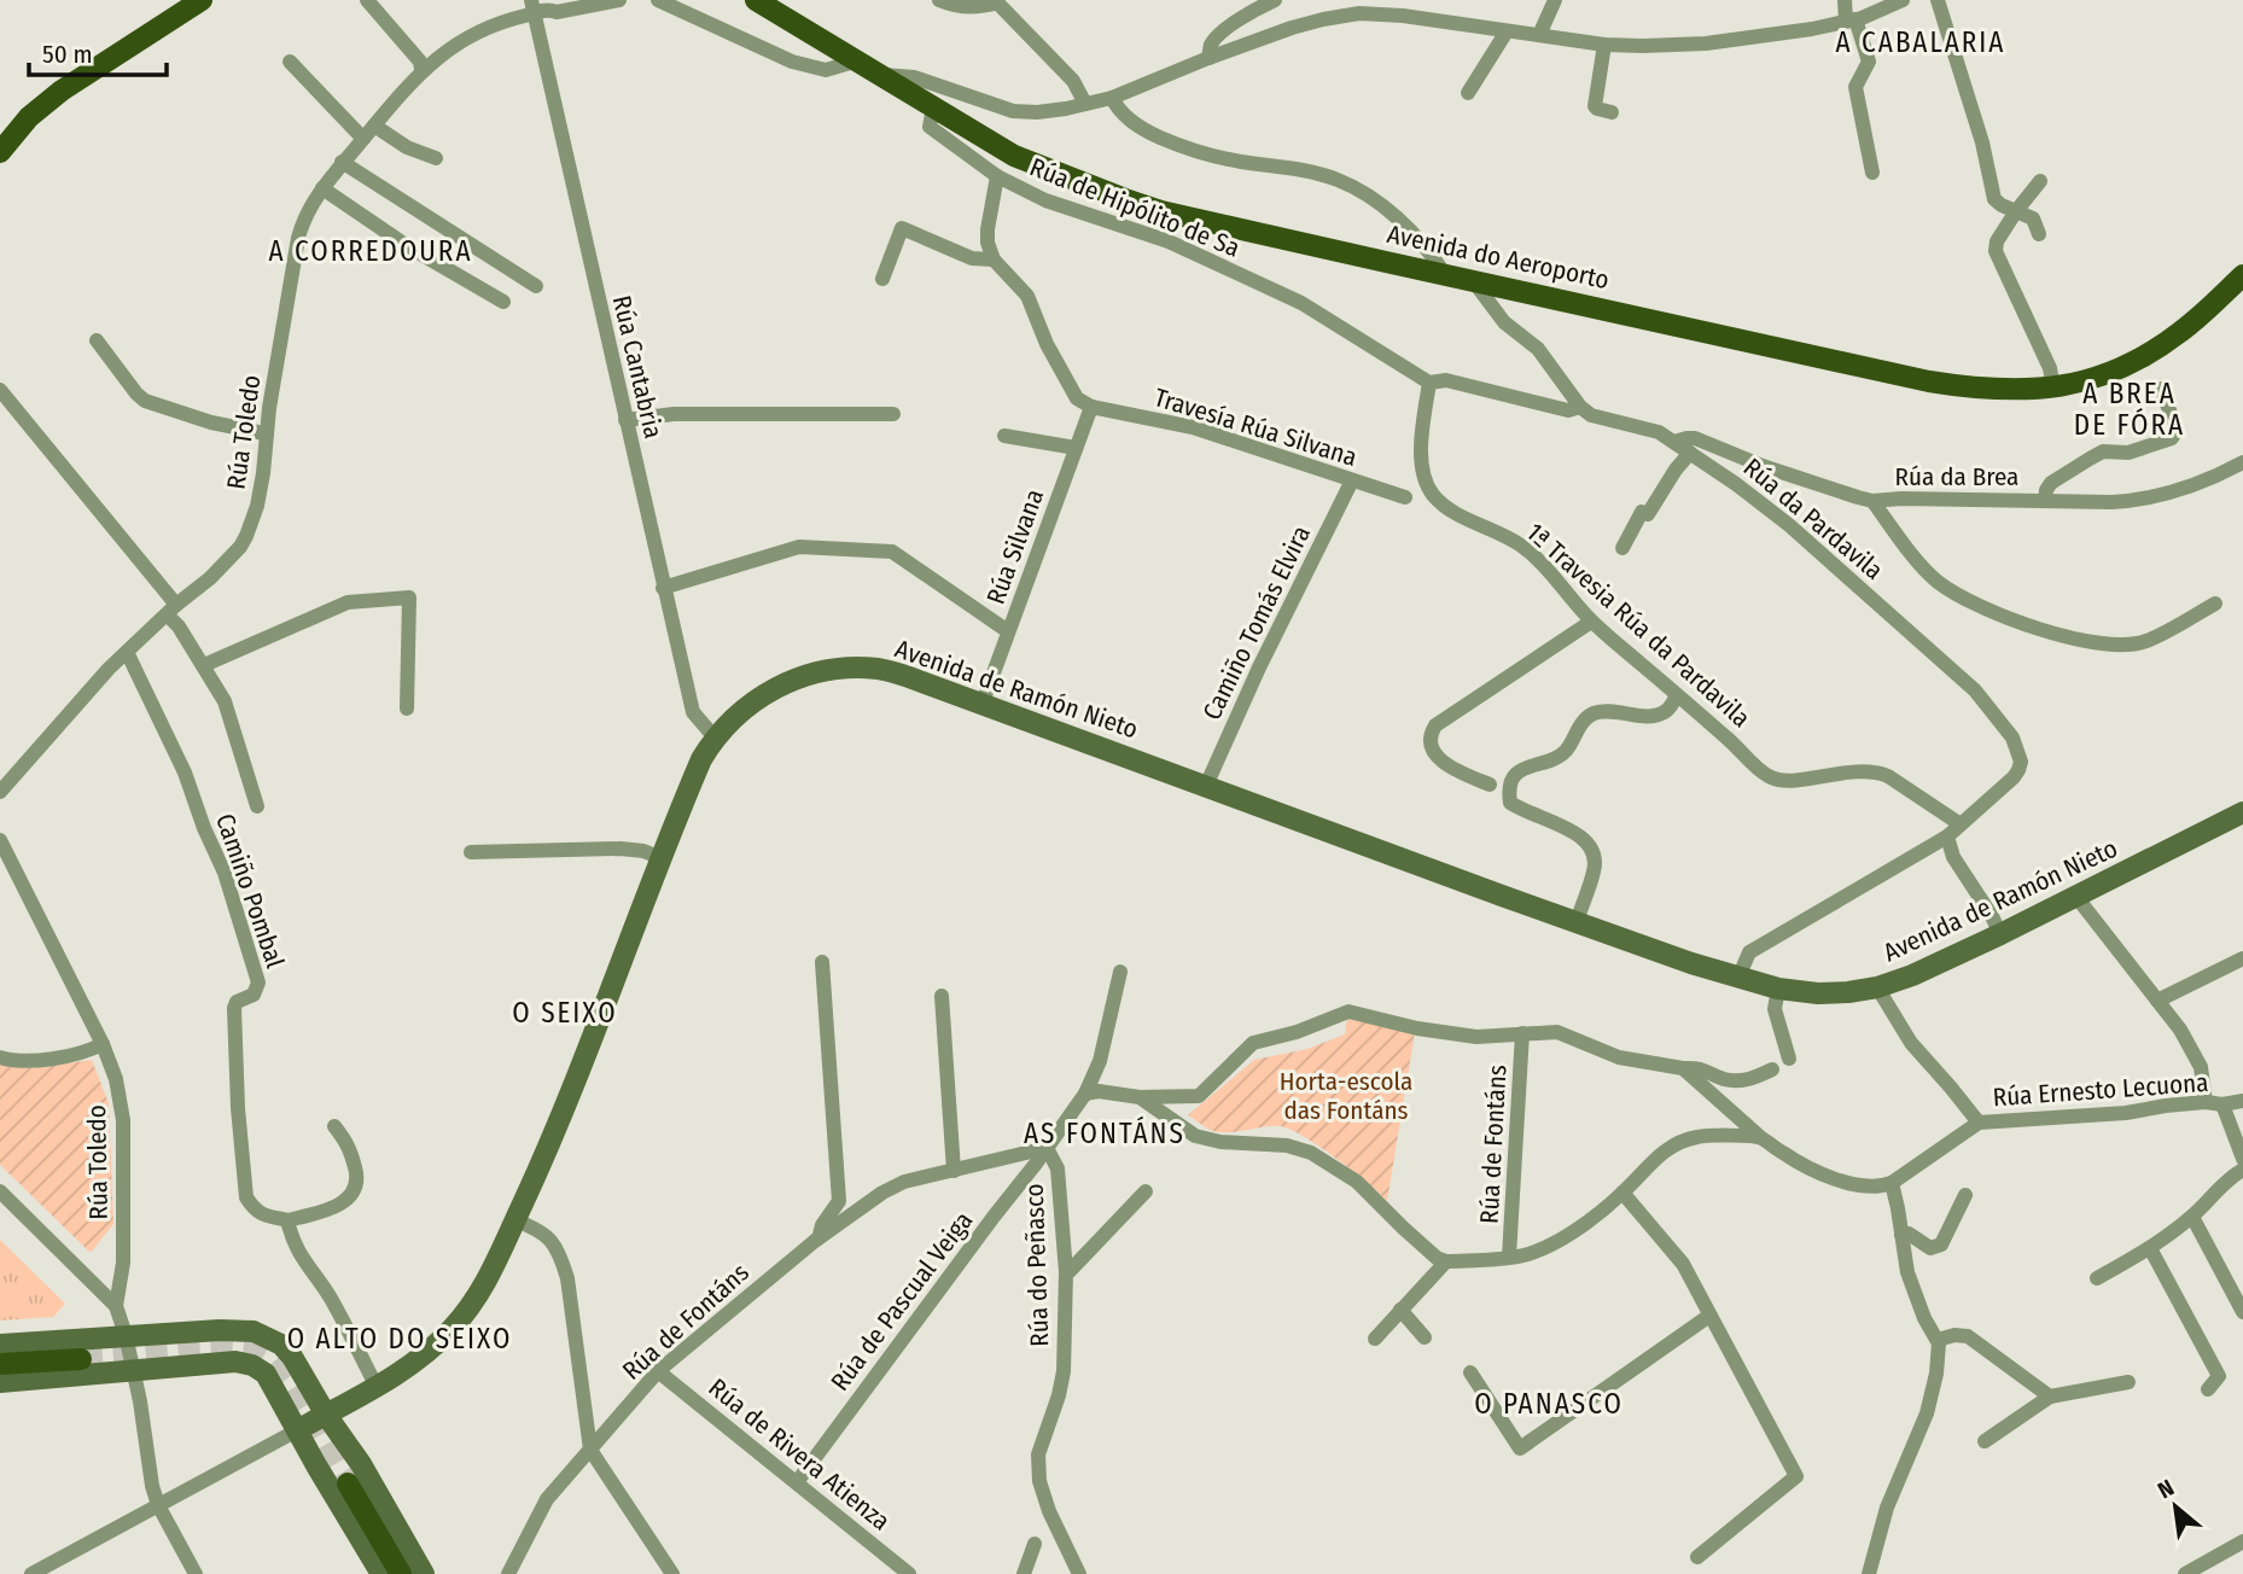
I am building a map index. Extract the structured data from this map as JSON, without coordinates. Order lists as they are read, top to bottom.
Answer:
{
  "streets": {
    "main road": ["Avenida do Aeroporto", "Avenida de Ramón Nieto"],
    "street": [
      "Rúa de Hipólito de Sa",
      "Rúa Cantabria",
      "Travesía Rúa Silvana",
      "Rúa Toledo",
      "Rúa da Brea",
      "Rúa da Pardavila",
      "Rúa Silvana",
      "Camiño Tomás Elvira",
      "1ª Travesia Rúa da Pardavila",
      "Camiño Pombal",
      "Rúa Ernesto Lecuona",
      "Rúa de Fontáns",
      "Rúa do Peñasco",
      "Rúa de Pascual Veiga",
      "Rúa de Rivera Atienza"
    ]
  },
  "crossings": [
    ["Rúa de Hipólito de Sa", "Avenida do Aeroporto"],
    ["Rúa de Hipólito de Sa", "Rúa da Pardavila"],
    ["Rúa de Hipólito de Sa", "1ª Travesia Rúa da Pardavila"],
    ["Rúa Cantabria", "Rúa Toledo"],
    ["Rúa Cantabria", "Avenida de Ramón Nieto"],
    ["Travesía Rúa Silvana", "Rúa Silvana"],
    ["Travesía Rúa Silvana", "Camiño Tomás Elvira"],
    ["Rúa Toledo", "Avenida de Ramón Nieto"],
    ["Rúa Toledo", "Camiño Pombal"],
    ["Rúa da Brea", "Rúa da Pardavila"],
    ["Rúa da Pardavila", "1ª Travesia Rúa da Pardavila"],
    ["Rúa da Pardavila", "Avenida de Ramón Nieto"],
    ["Rúa Silvana", "Avenida de Ramón Nieto"],
    ["Camiño Tomás Elvira", "Avenida de Ramón Nieto"],
    ["Avenida de Ramón Nieto", "Rúa Ernesto Lecuona"],
    ["Avenida de Ramón Nieto", "Rúa de Fontáns"],
    ["Rúa de Fontáns", "Rúa do Peñasco"],
    ["Rúa de Fontáns", "Rúa de Pascual Veiga"],
    ["Rúa de Fontáns", "Rúa de Rivera Atienza"],
    ["Rúa do Peñasco", "Rúa de Pascual Veiga"],
    ["Rúa de Pascual Veiga", "Rúa de Rivera Atienza"]
  ],
  "districts": [
    "A CABALARIA",
    "A CORREDOURA",
    "A BREA DE FÓRA",
    "O SEIXO",
    "AS FONTÁNS",
    "O ALTO DO SEIXO",
    "O PANASCO"
  ],
  "parks": ["Horta-escola das Fontáns"],
  "scale_bar": "50 m",
  "north": "top left"
}
